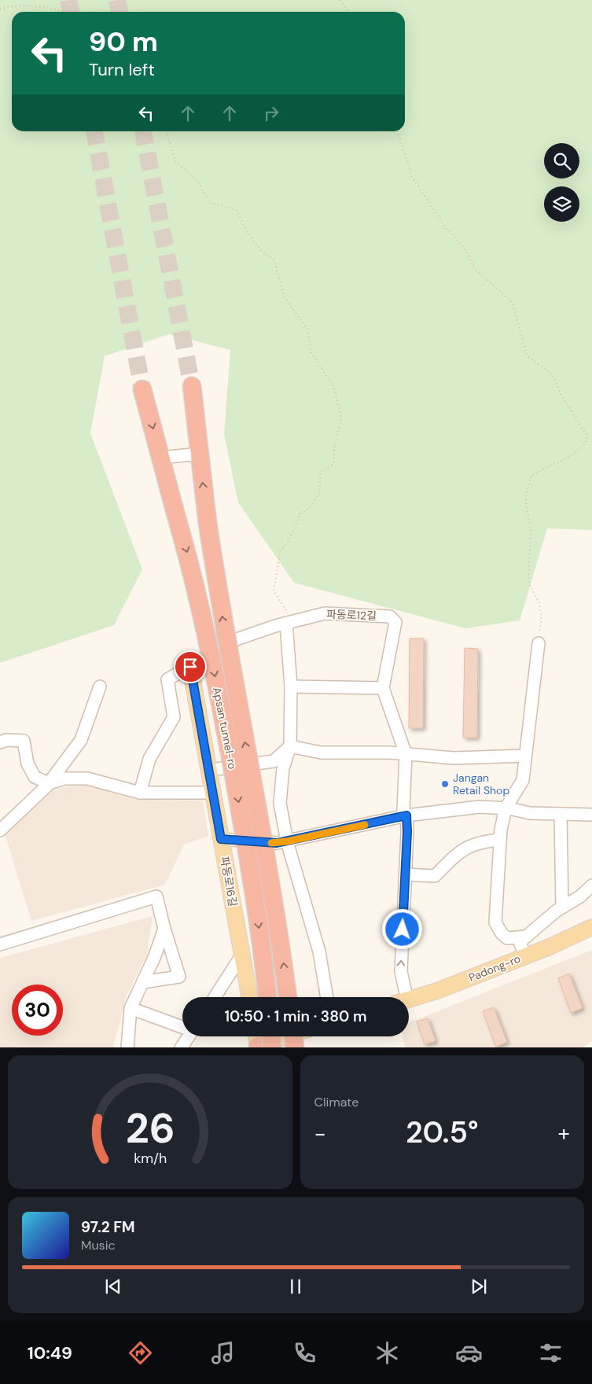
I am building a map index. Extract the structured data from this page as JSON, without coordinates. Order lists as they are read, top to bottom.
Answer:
{
  "streets": {
    "highway": ["Apsan tunnel-ro"],
    "main road": ["파동로16길", "Padong-ro"],
    "street": ["파동로12길"]
  },
  "places": ["Jangan Retail Shop"],
  "page": {
    "turn": ["90 m", "Turn left"],
    "limit": "30",
    "trip": "10:50 · 1 min · 380 m",
    "tile": "Climate",
    "heat": ["−", "20.5°", "+"],
    "song": ["97.2 FM", "Music"],
    "tabs": "10:49",
    "gauge": ["26", "km/h"]
  }
}
